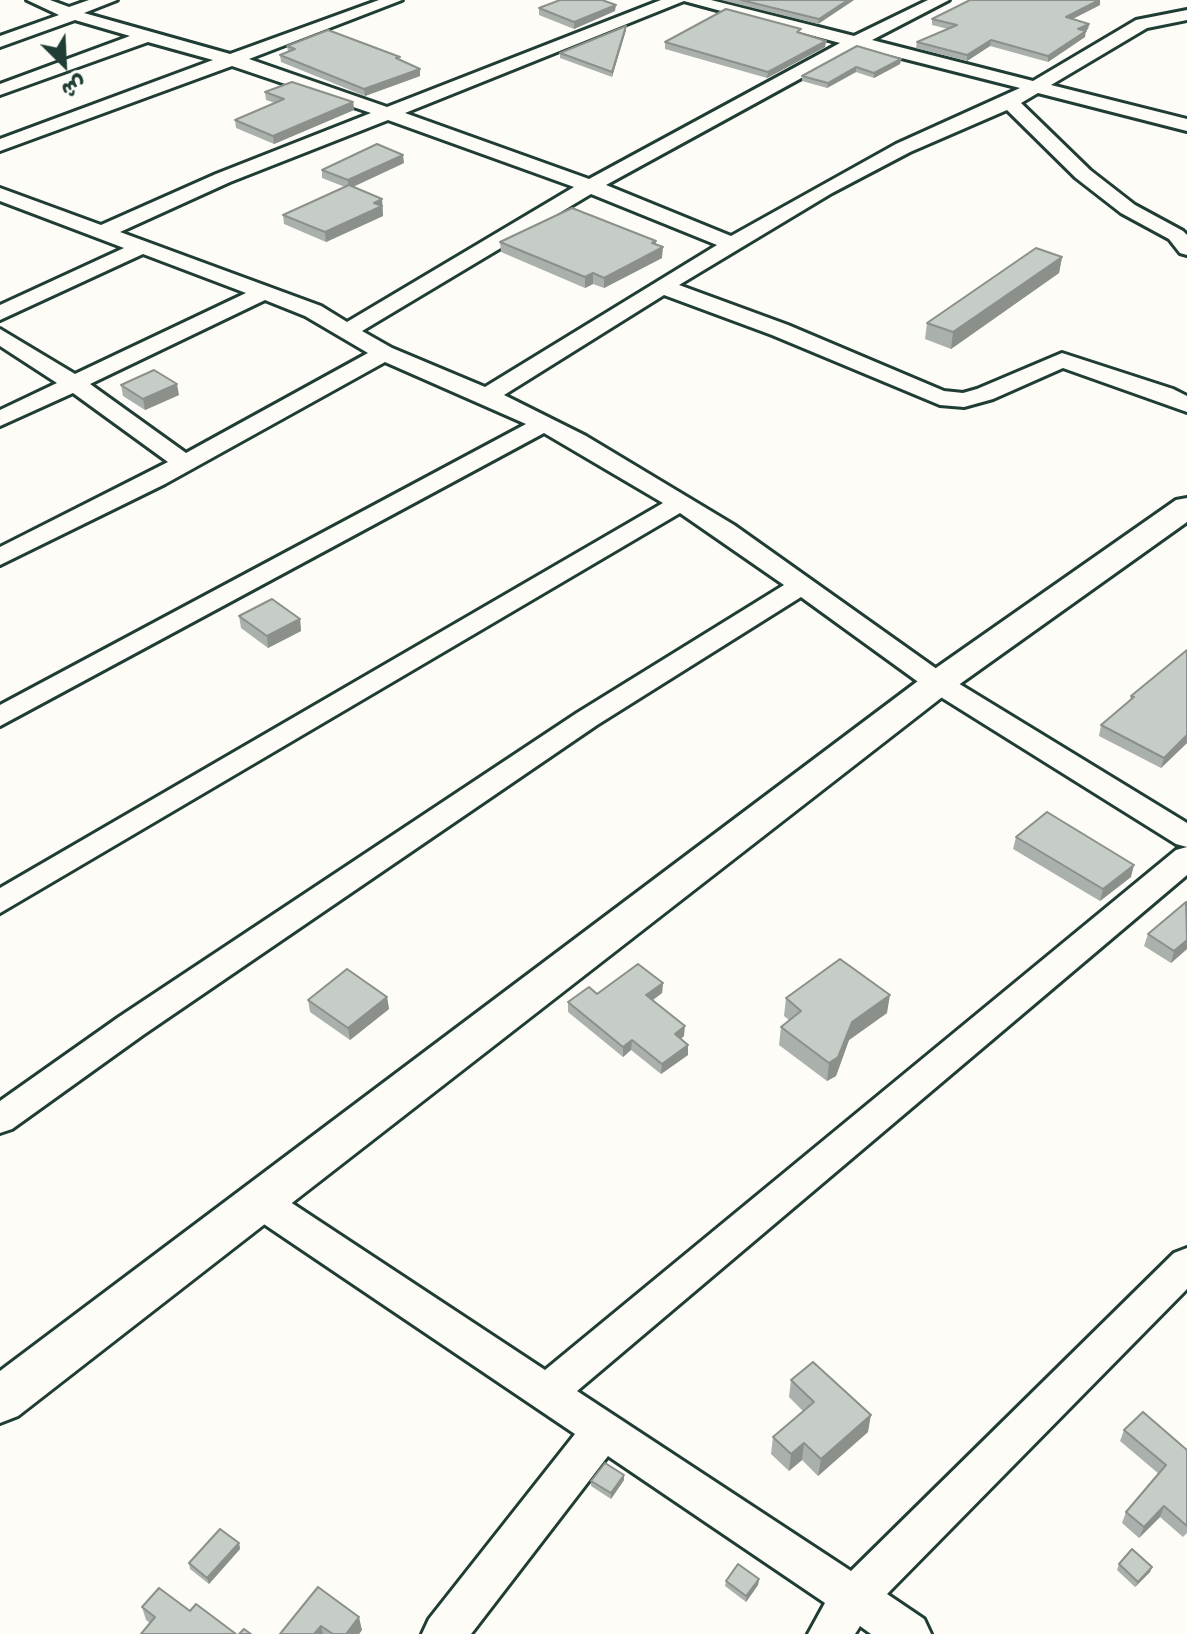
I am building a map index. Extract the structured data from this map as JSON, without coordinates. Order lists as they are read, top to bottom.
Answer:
{
  "north": "bottom right"
}
